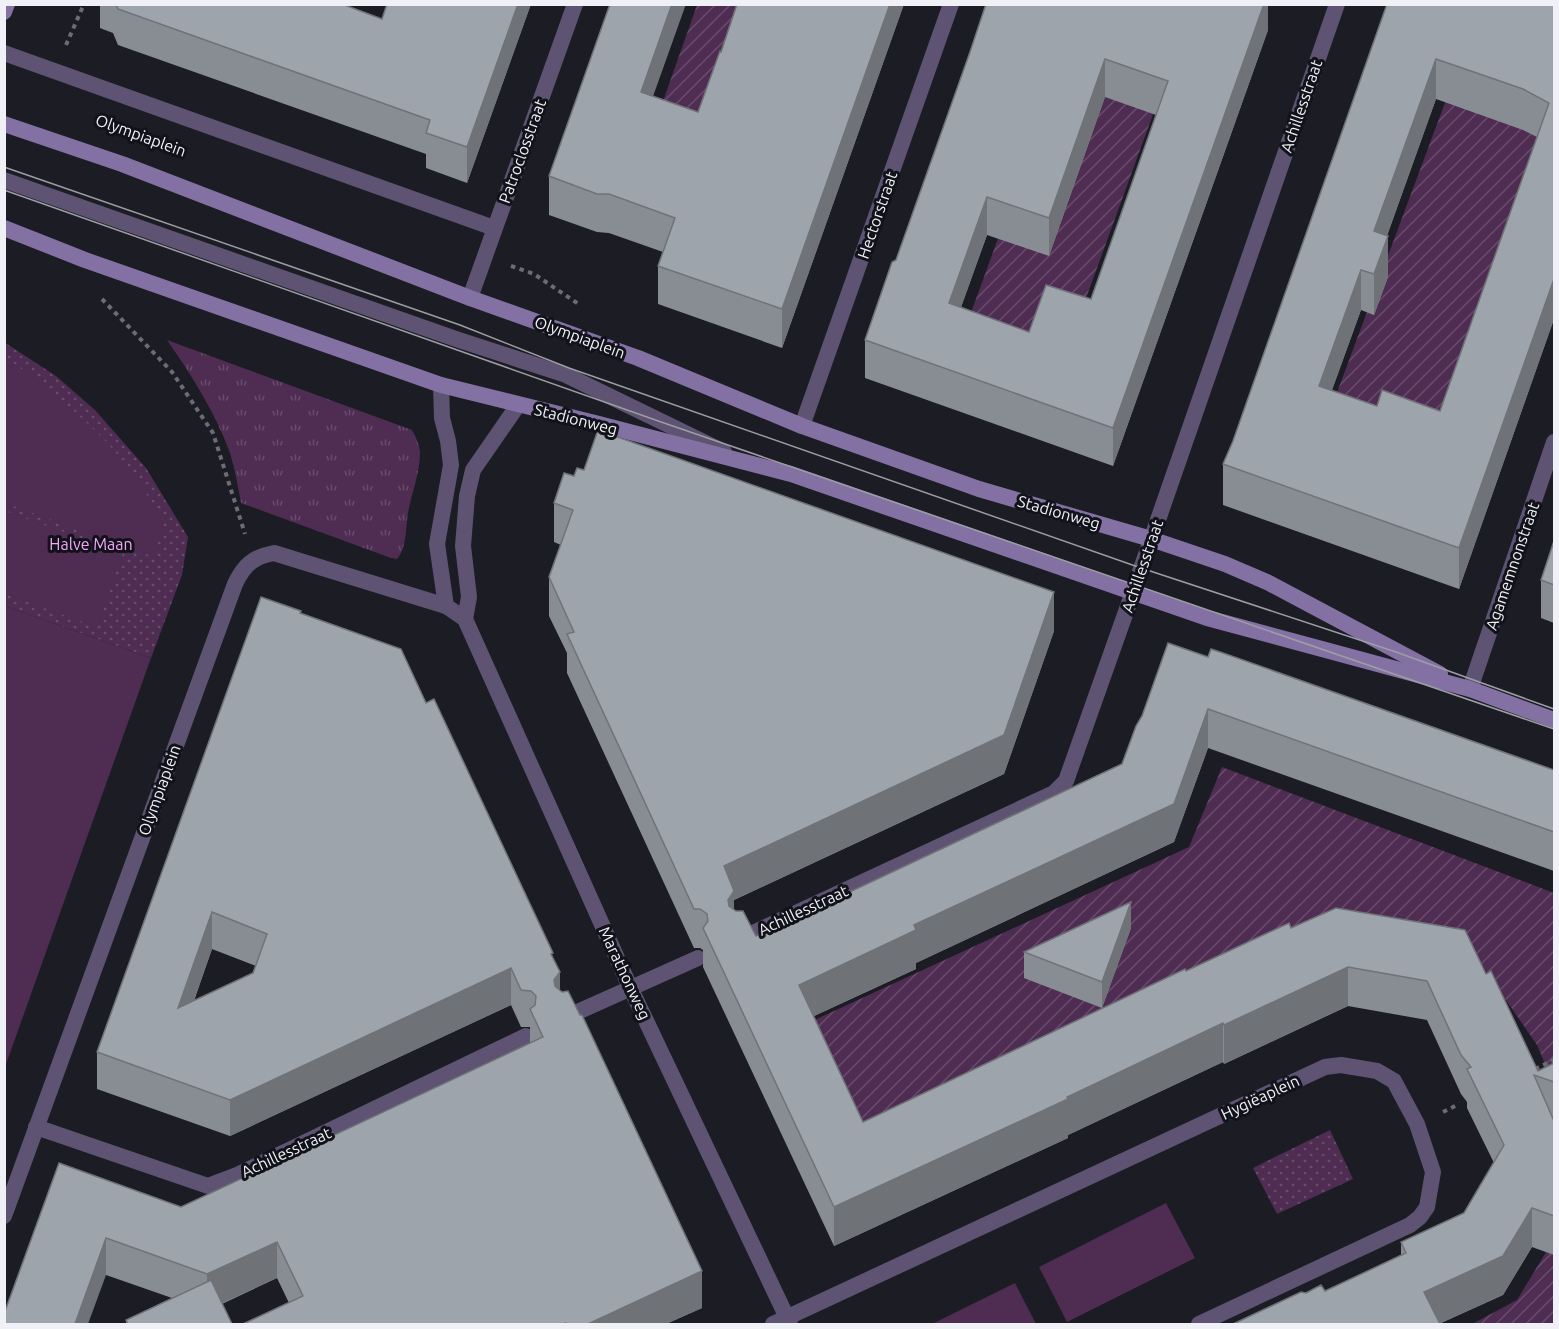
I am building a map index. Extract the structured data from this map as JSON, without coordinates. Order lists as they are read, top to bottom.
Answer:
{
  "streets": {
    "main road": ["Olympiaplein", "Stadionweg"],
    "street": [
      "Achillesstraat",
      "Patroclosstraat",
      "Hectorstraat",
      "Agamemnonstraat",
      "Marathonweg",
      "Hygiëaplein"
    ]
  },
  "crossings": [
    ["Achillesstraat", "Olympiaplein"],
    ["Achillesstraat", "Stadionweg"],
    ["Olympiaplein", "Patroclosstraat"],
    ["Olympiaplein", "Stadionweg"],
    ["Hectorstraat", "Stadionweg"],
    ["Stadionweg", "Agamemnonstraat"],
    ["Marathonweg", "Hygiëaplein"]
  ],
  "parks": ["Halve Maan"]
}
